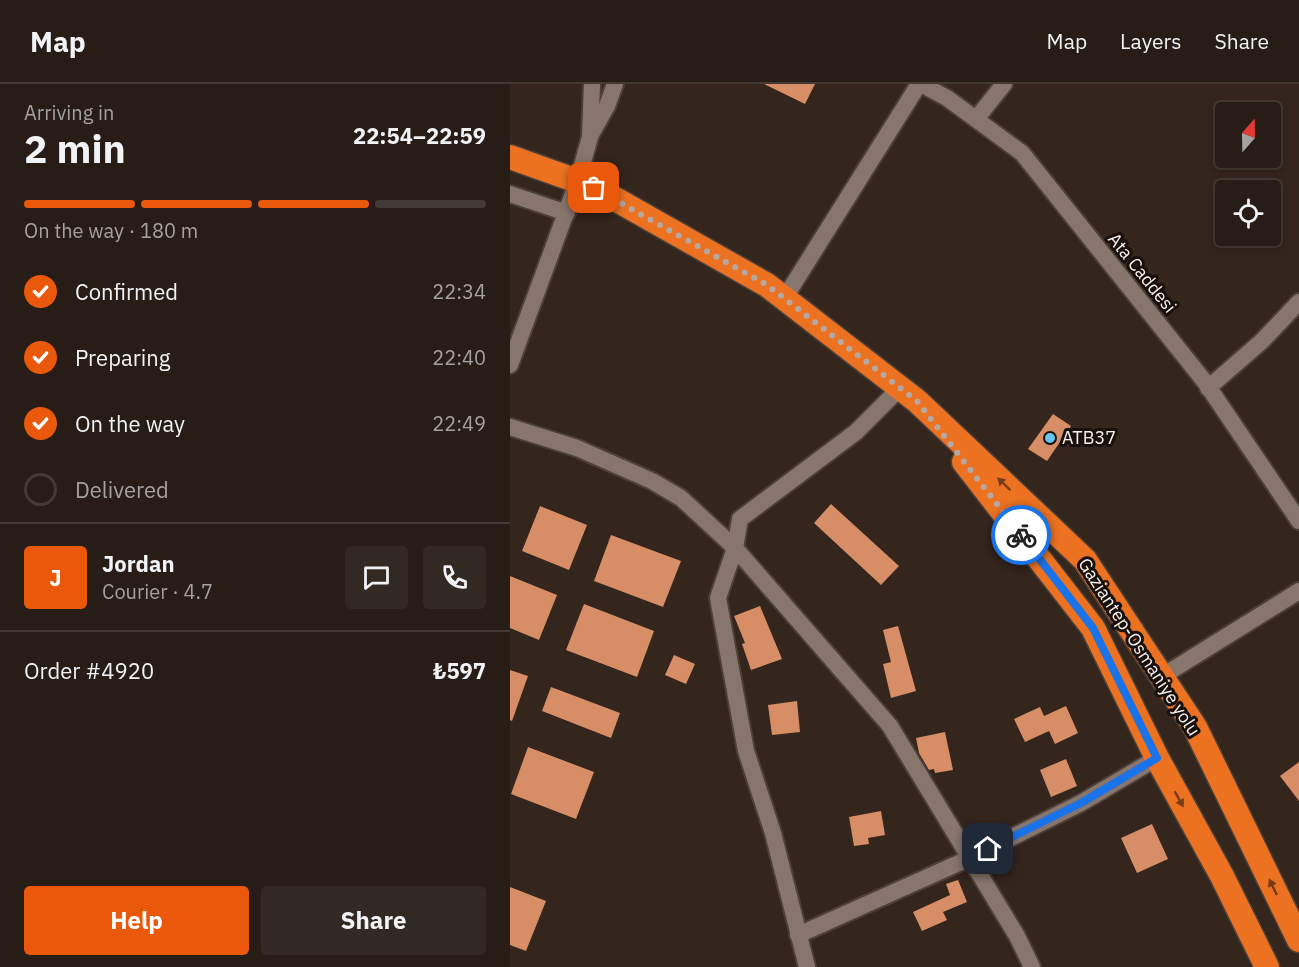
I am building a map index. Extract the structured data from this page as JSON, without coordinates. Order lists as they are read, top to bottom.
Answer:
{
  "streets": {
    "highway": ["Gaziantep-Osmaniye yolu"],
    "street": ["Ata Caddesi"]
  },
  "places": ["ATB37"],
  "north": "top",
  "page": {
    "header": "Map",
    "nav": ["Map", "Layers", "Share"],
    "heading": ["2 min", "Arriving in", "22:54–22:59"],
    "panel": [
      "Jordan",
      "Courier · 4.7",
      "Order #4920",
      "₺597"
    ],
    "bar": "On the way · 180 m",
    "list": [
      ["Confirmed", "22:34"],
      ["Preparing", "22:40"],
      ["On the way", "22:49"],
      "Delivered"
    ],
    "round": "J",
    "buttons": ["Help", "Share"]
  }
}
